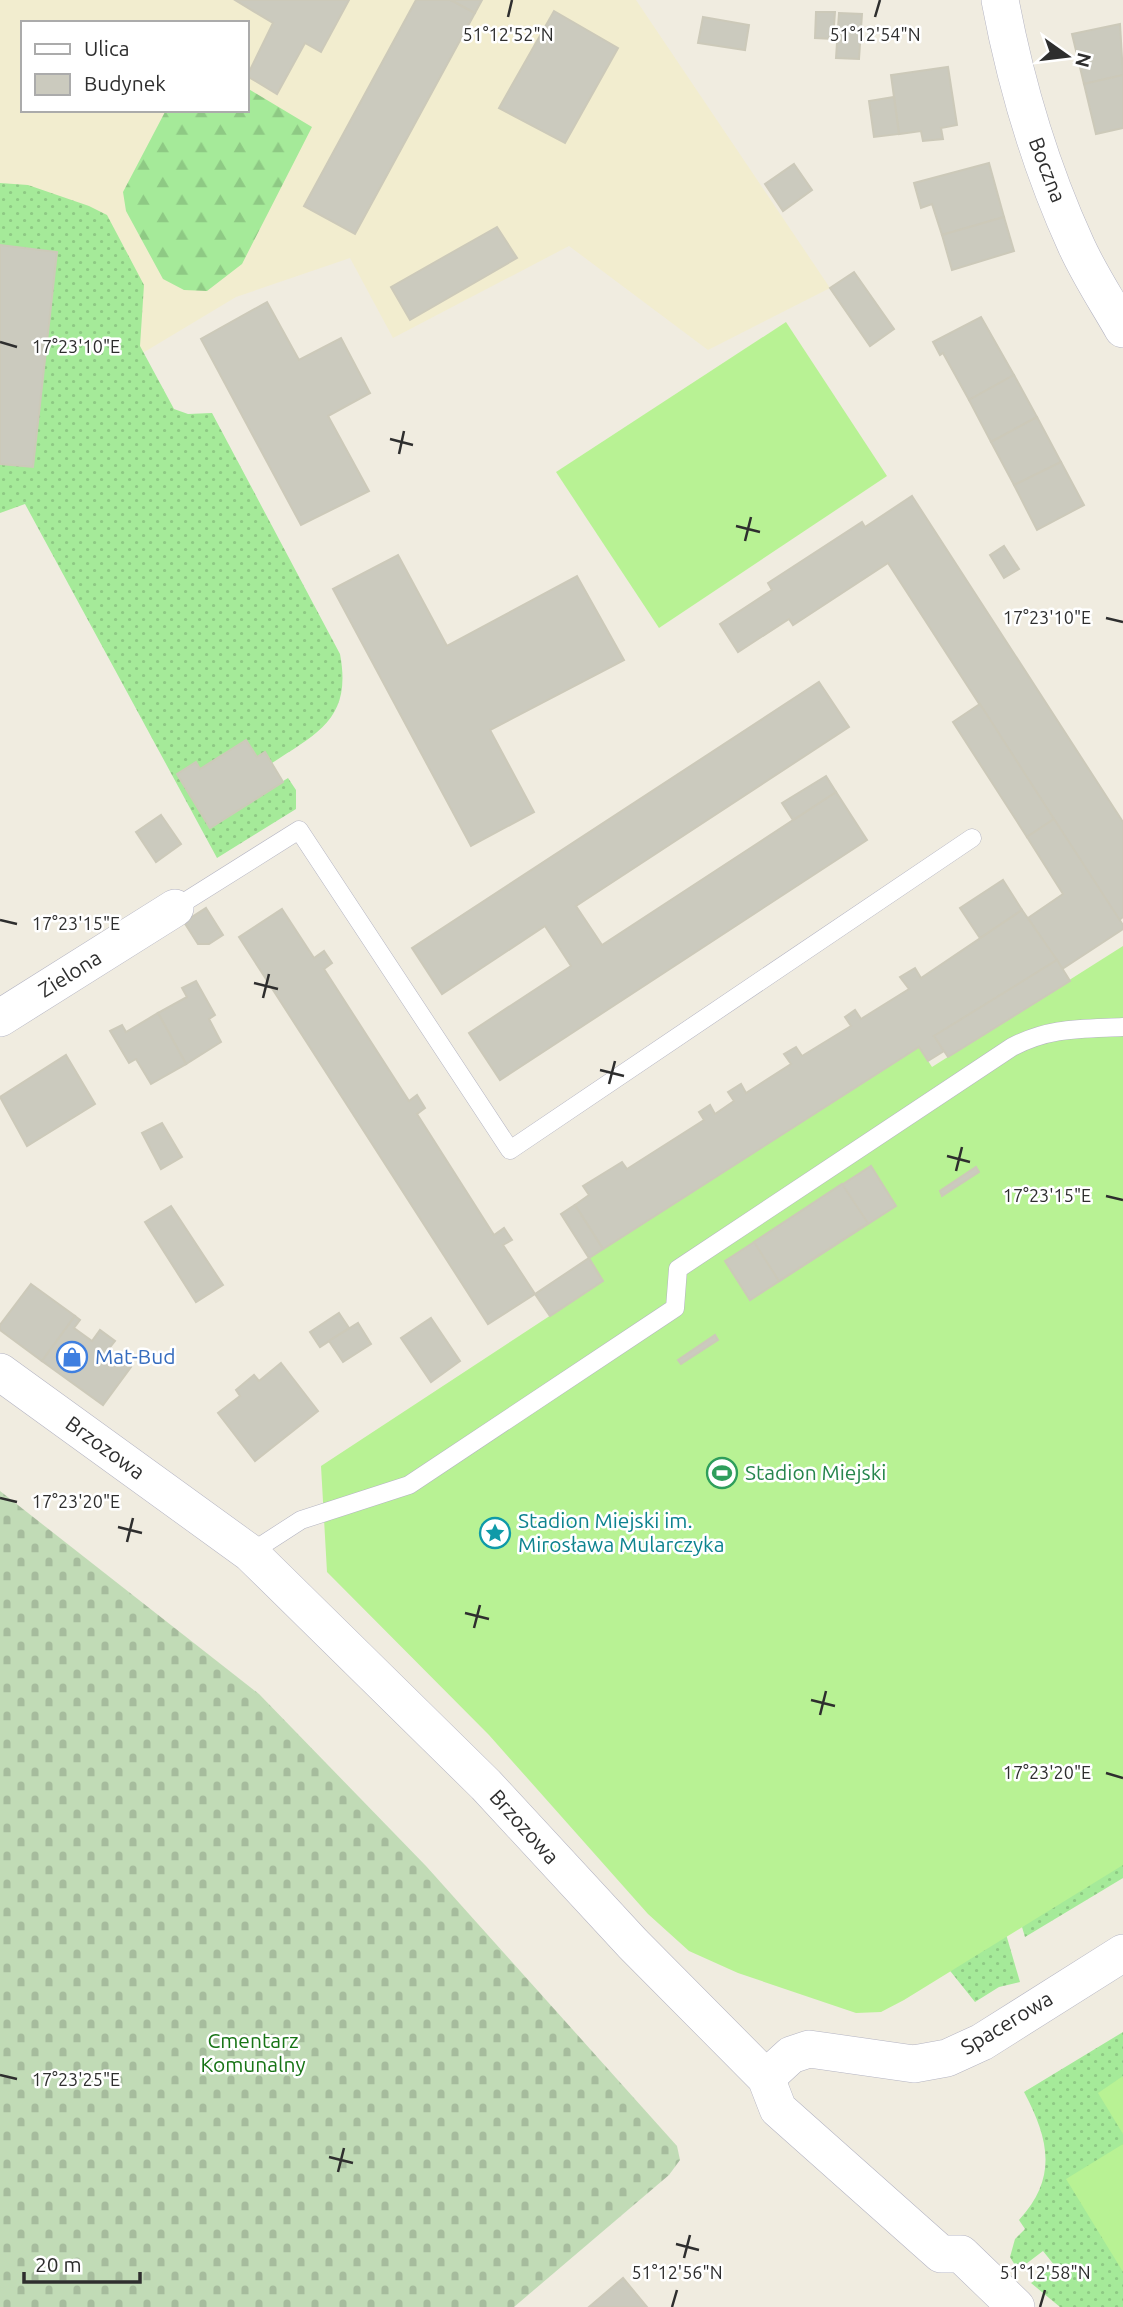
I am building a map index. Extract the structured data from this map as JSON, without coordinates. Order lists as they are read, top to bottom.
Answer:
{
  "streets": {
    "street": [
      "Boczna",
      "Zielona",
      "Brzozowa",
      "Spacerowa"
    ]
  },
  "crossings": [
    ["Brzozowa", "Spacerowa"]
  ],
  "parks": ["Cmentarz Komunalny"],
  "places": {
    "shop": ["Mat-Bud"],
    "sports": ["Stadion Miejski"],
    "place": ["Stadion Miejski im. Mirosława Mularczyka"]
  },
  "legend": ["Ulica", "Budynek"],
  "scale_bar": "20 m",
  "north": "right",
  "coordinates": [
    "51°12'52\"N",
    "51°12'54\"N",
    "17°23'10\"E",
    "17°23'15\"E",
    "17°23'20\"E",
    "17°23'25\"E",
    "51°12'56\"N",
    "51°12'58\"N"
  ]
}
